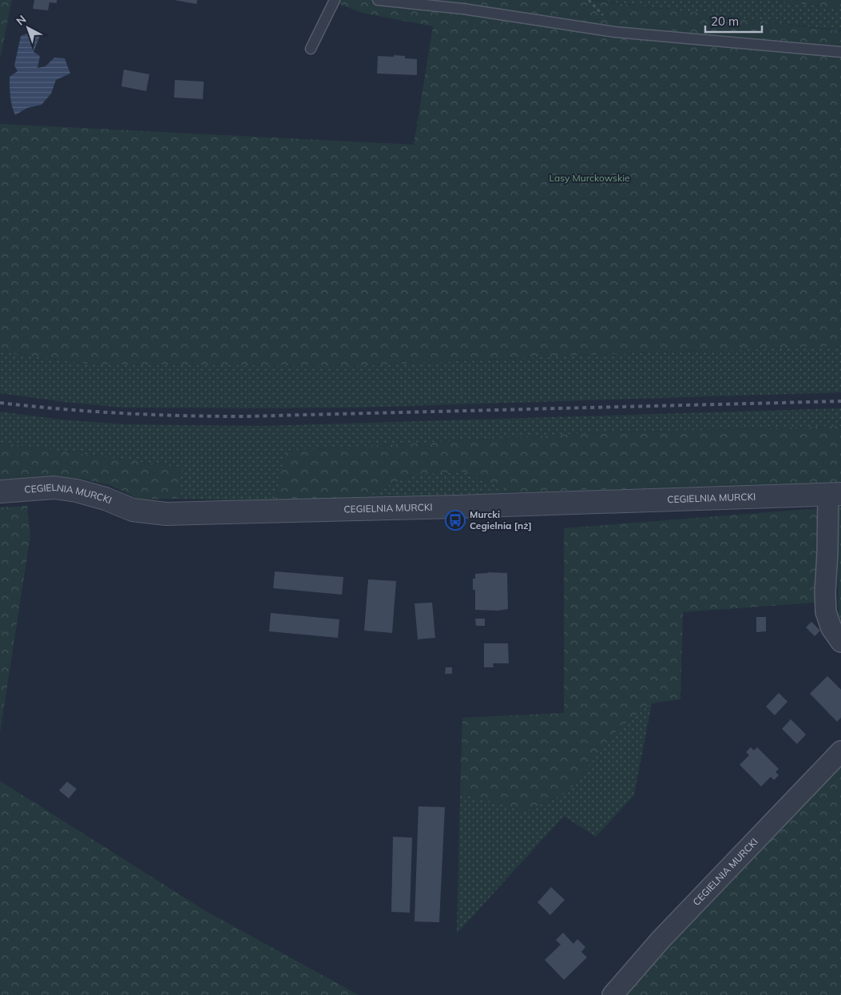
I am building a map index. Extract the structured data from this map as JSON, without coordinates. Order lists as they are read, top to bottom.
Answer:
{
  "streets": {
    "street": ["CEGIELNIA MURCKI"]
  },
  "parks": ["Lasy Murckowskie"],
  "places": {
    "bus stop": ["Murcki Cegielnia [nż]"]
  },
  "scale_bar": "20 m",
  "north": "top left"
}
